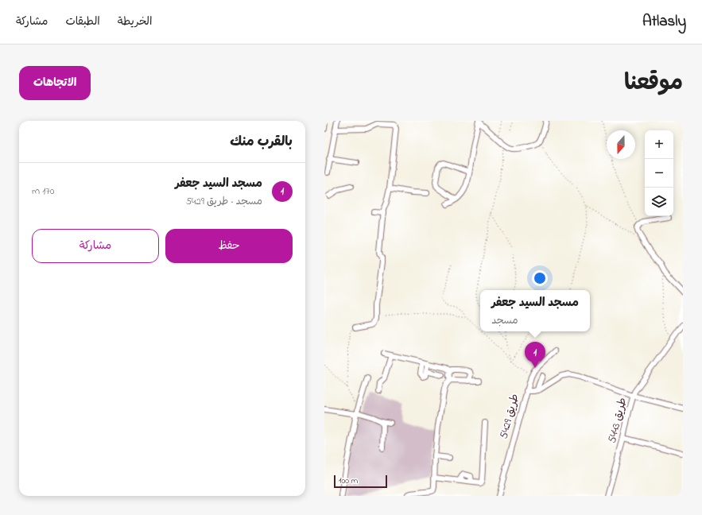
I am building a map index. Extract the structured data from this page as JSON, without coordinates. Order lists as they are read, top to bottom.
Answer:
{
  "streets": {
    "street": ["طريق 5429", "طريق 5443"]
  },
  "scale_bar": "100 m",
  "north": "bottom",
  "page": {
    "header": "Atlasly",
    "nav": ["الخريطة", "الطبقات", "مشاركة"],
    "title": "موقعنا",
    "buttons": [
      "الاتجاهات",
      ["حفظ", "مشاركة"]
    ],
    "heading": "بالقرب منك",
    "map_buttons": ["+", "−"],
    "list": [
      {
        "mark": "1",
        "name": "مسجد السيد جعفر",
        "note": "مسجد · طريق 5429",
        "value": "170 m"
      }
    ],
    "popup": ["مسجد السيد جعفر", "مسجد"],
    "pins": "1",
    "scale": "100 m"
  }
}
